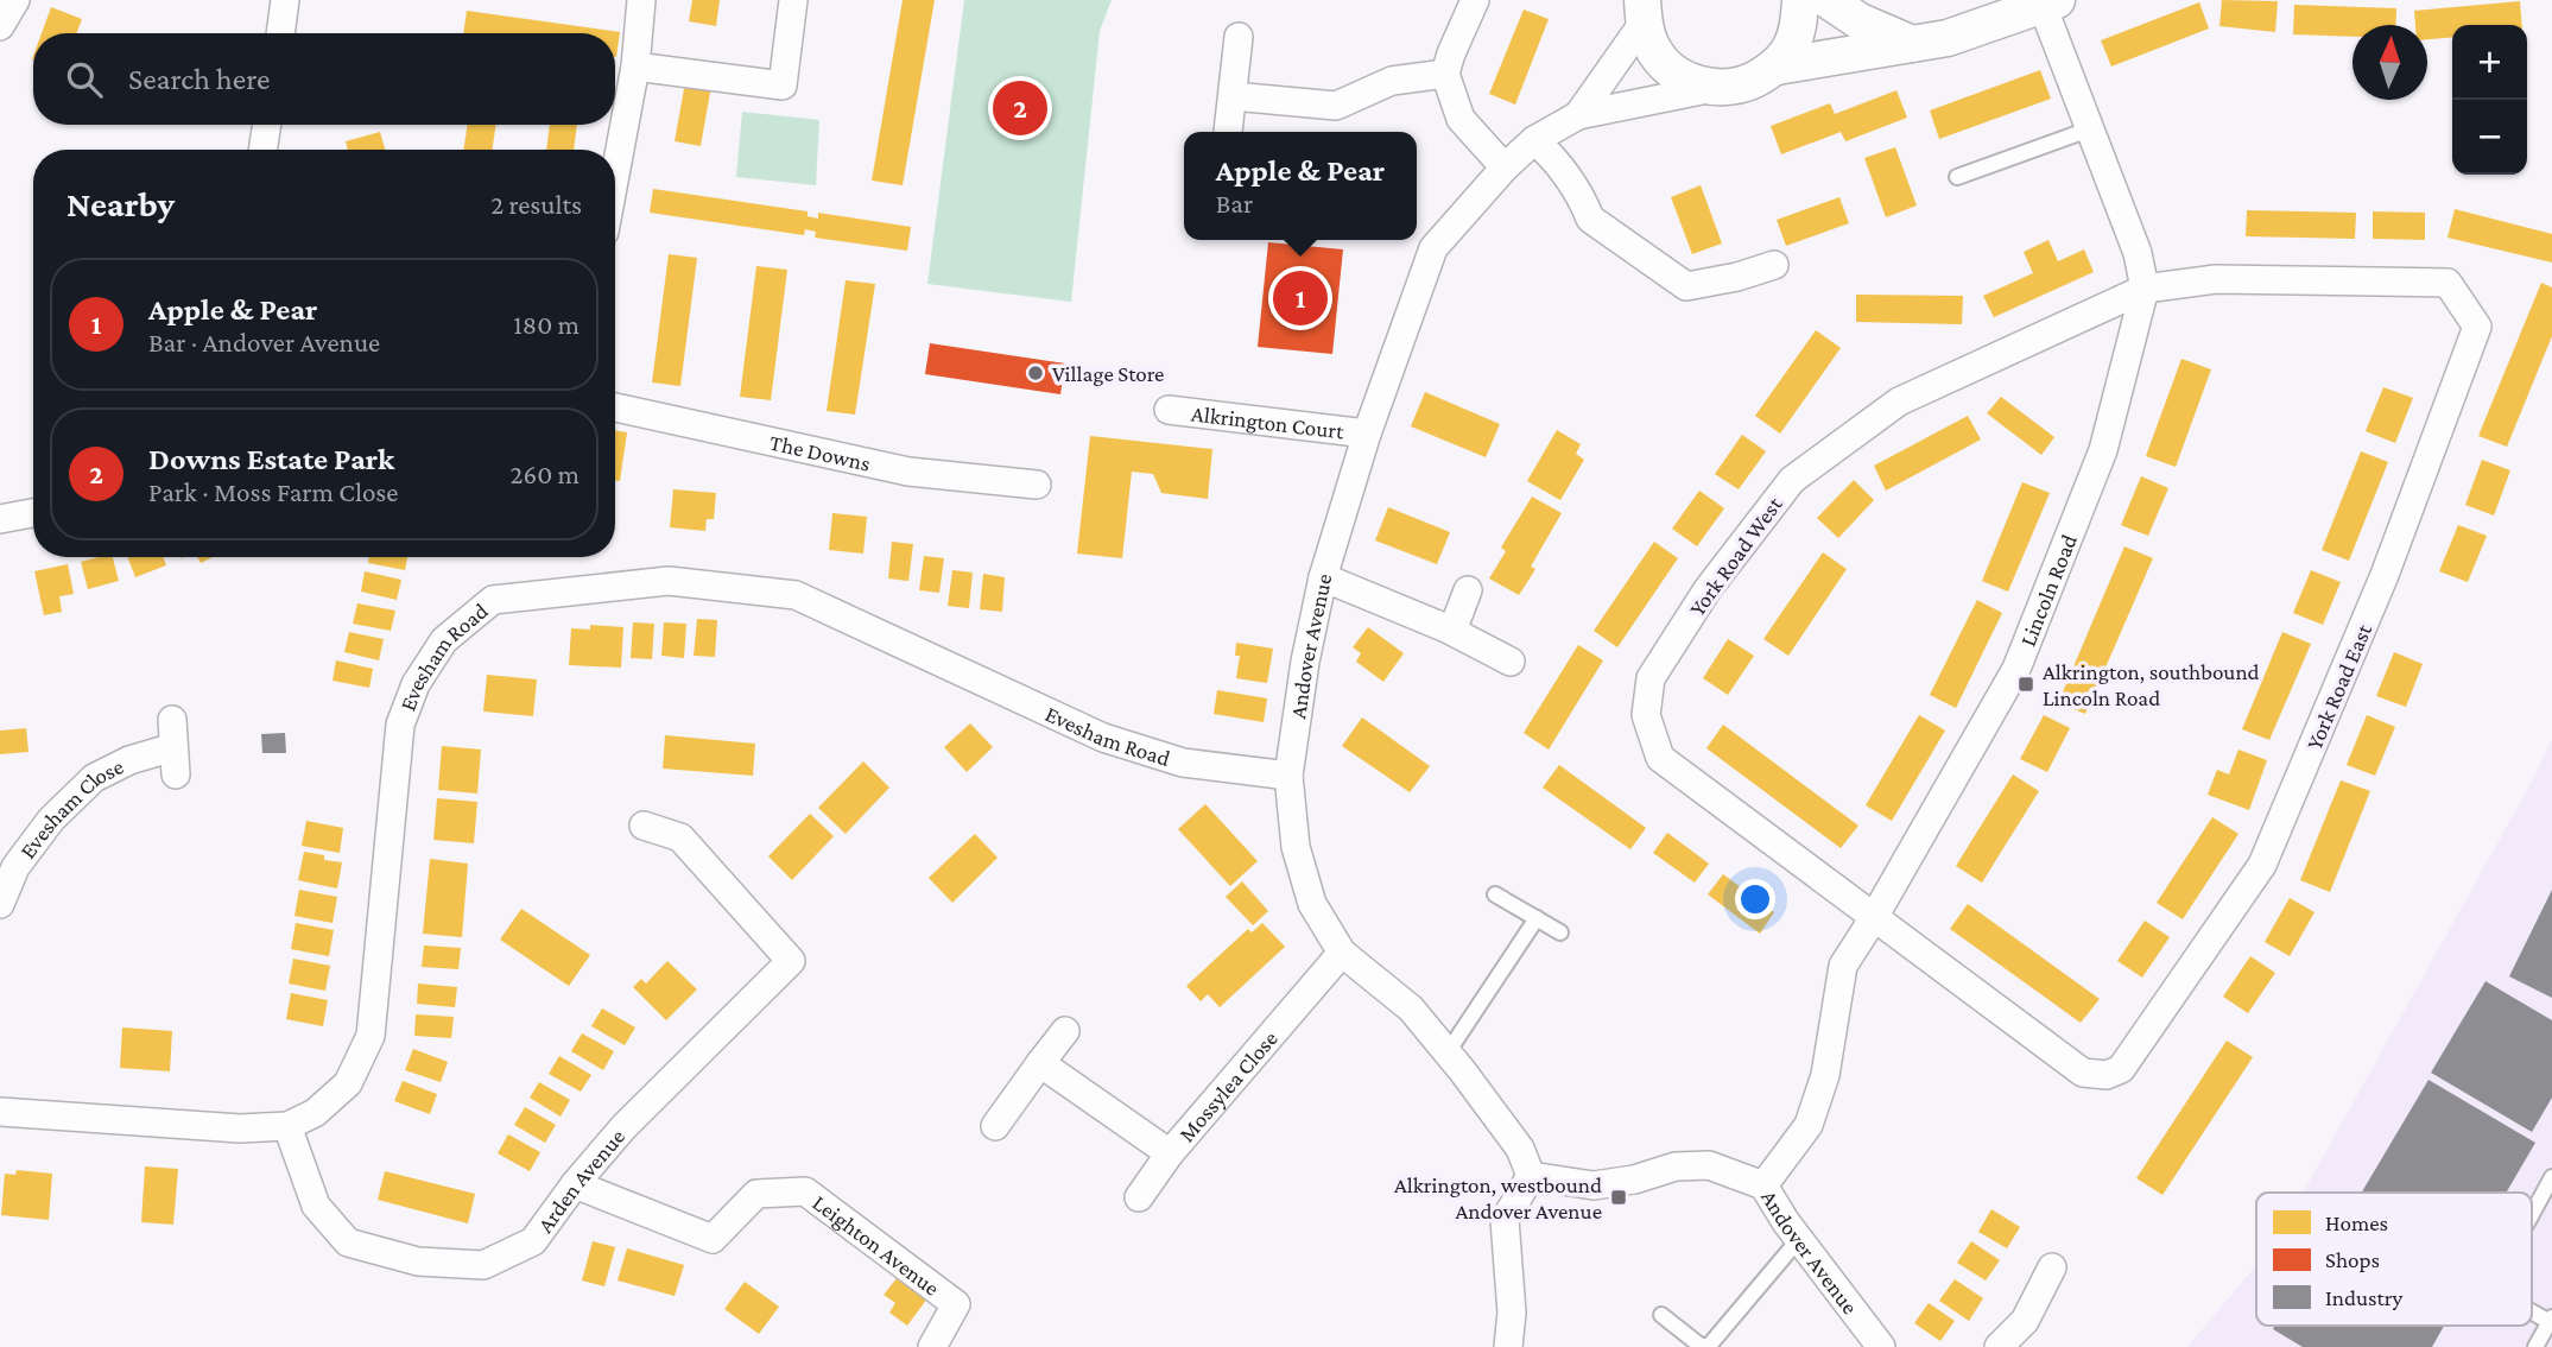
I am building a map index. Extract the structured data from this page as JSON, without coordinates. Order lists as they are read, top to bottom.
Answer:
{
  "streets": {
    "street": [
      "Alkrington Court",
      "The Downs",
      "York Road West",
      "Lincoln Road",
      "Andover Avenue",
      "Evesham Road",
      "York Road East",
      "Evesham Close",
      "Mossylea Close",
      "Arden Avenue",
      "Leighton Avenue"
    ]
  },
  "crossings": [
    ["Alkrington Court", "Andover Avenue"],
    ["York Road West", "Lincoln Road"],
    ["York Road West", "York Road East"],
    ["Lincoln Road", "Andover Avenue"],
    ["Lincoln Road", "York Road East"],
    ["Andover Avenue", "Evesham Road"],
    ["Andover Avenue", "Mossylea Close"],
    ["Evesham Road", "Arden Avenue"],
    ["Arden Avenue", "Leighton Avenue"]
  ],
  "places": {
    "other": ["Village Store"],
    "transit": ["Alkrington, southbound Lincoln Road", "Alkrington, westbound Andover Avenue"]
  },
  "legend": ["Homes", "Shops", "Industry"],
  "north": "top",
  "page": {
    "map_buttons": ["+", "−"],
    "search": "Search here",
    "pins": ["2", "1"],
    "popup": ["Apple & Pear", "Bar"],
    "heading": ["Nearby", "2 results"],
    "list": [
      {
        "mark": "1",
        "name": "Apple & Pear",
        "note": "Bar · Andover Avenue",
        "value": "180 m"
      },
      {
        "mark": "2",
        "name": "Downs Estate Park",
        "note": "Park · Moss Farm Close",
        "value": "260 m"
      }
    ]
  }
}
